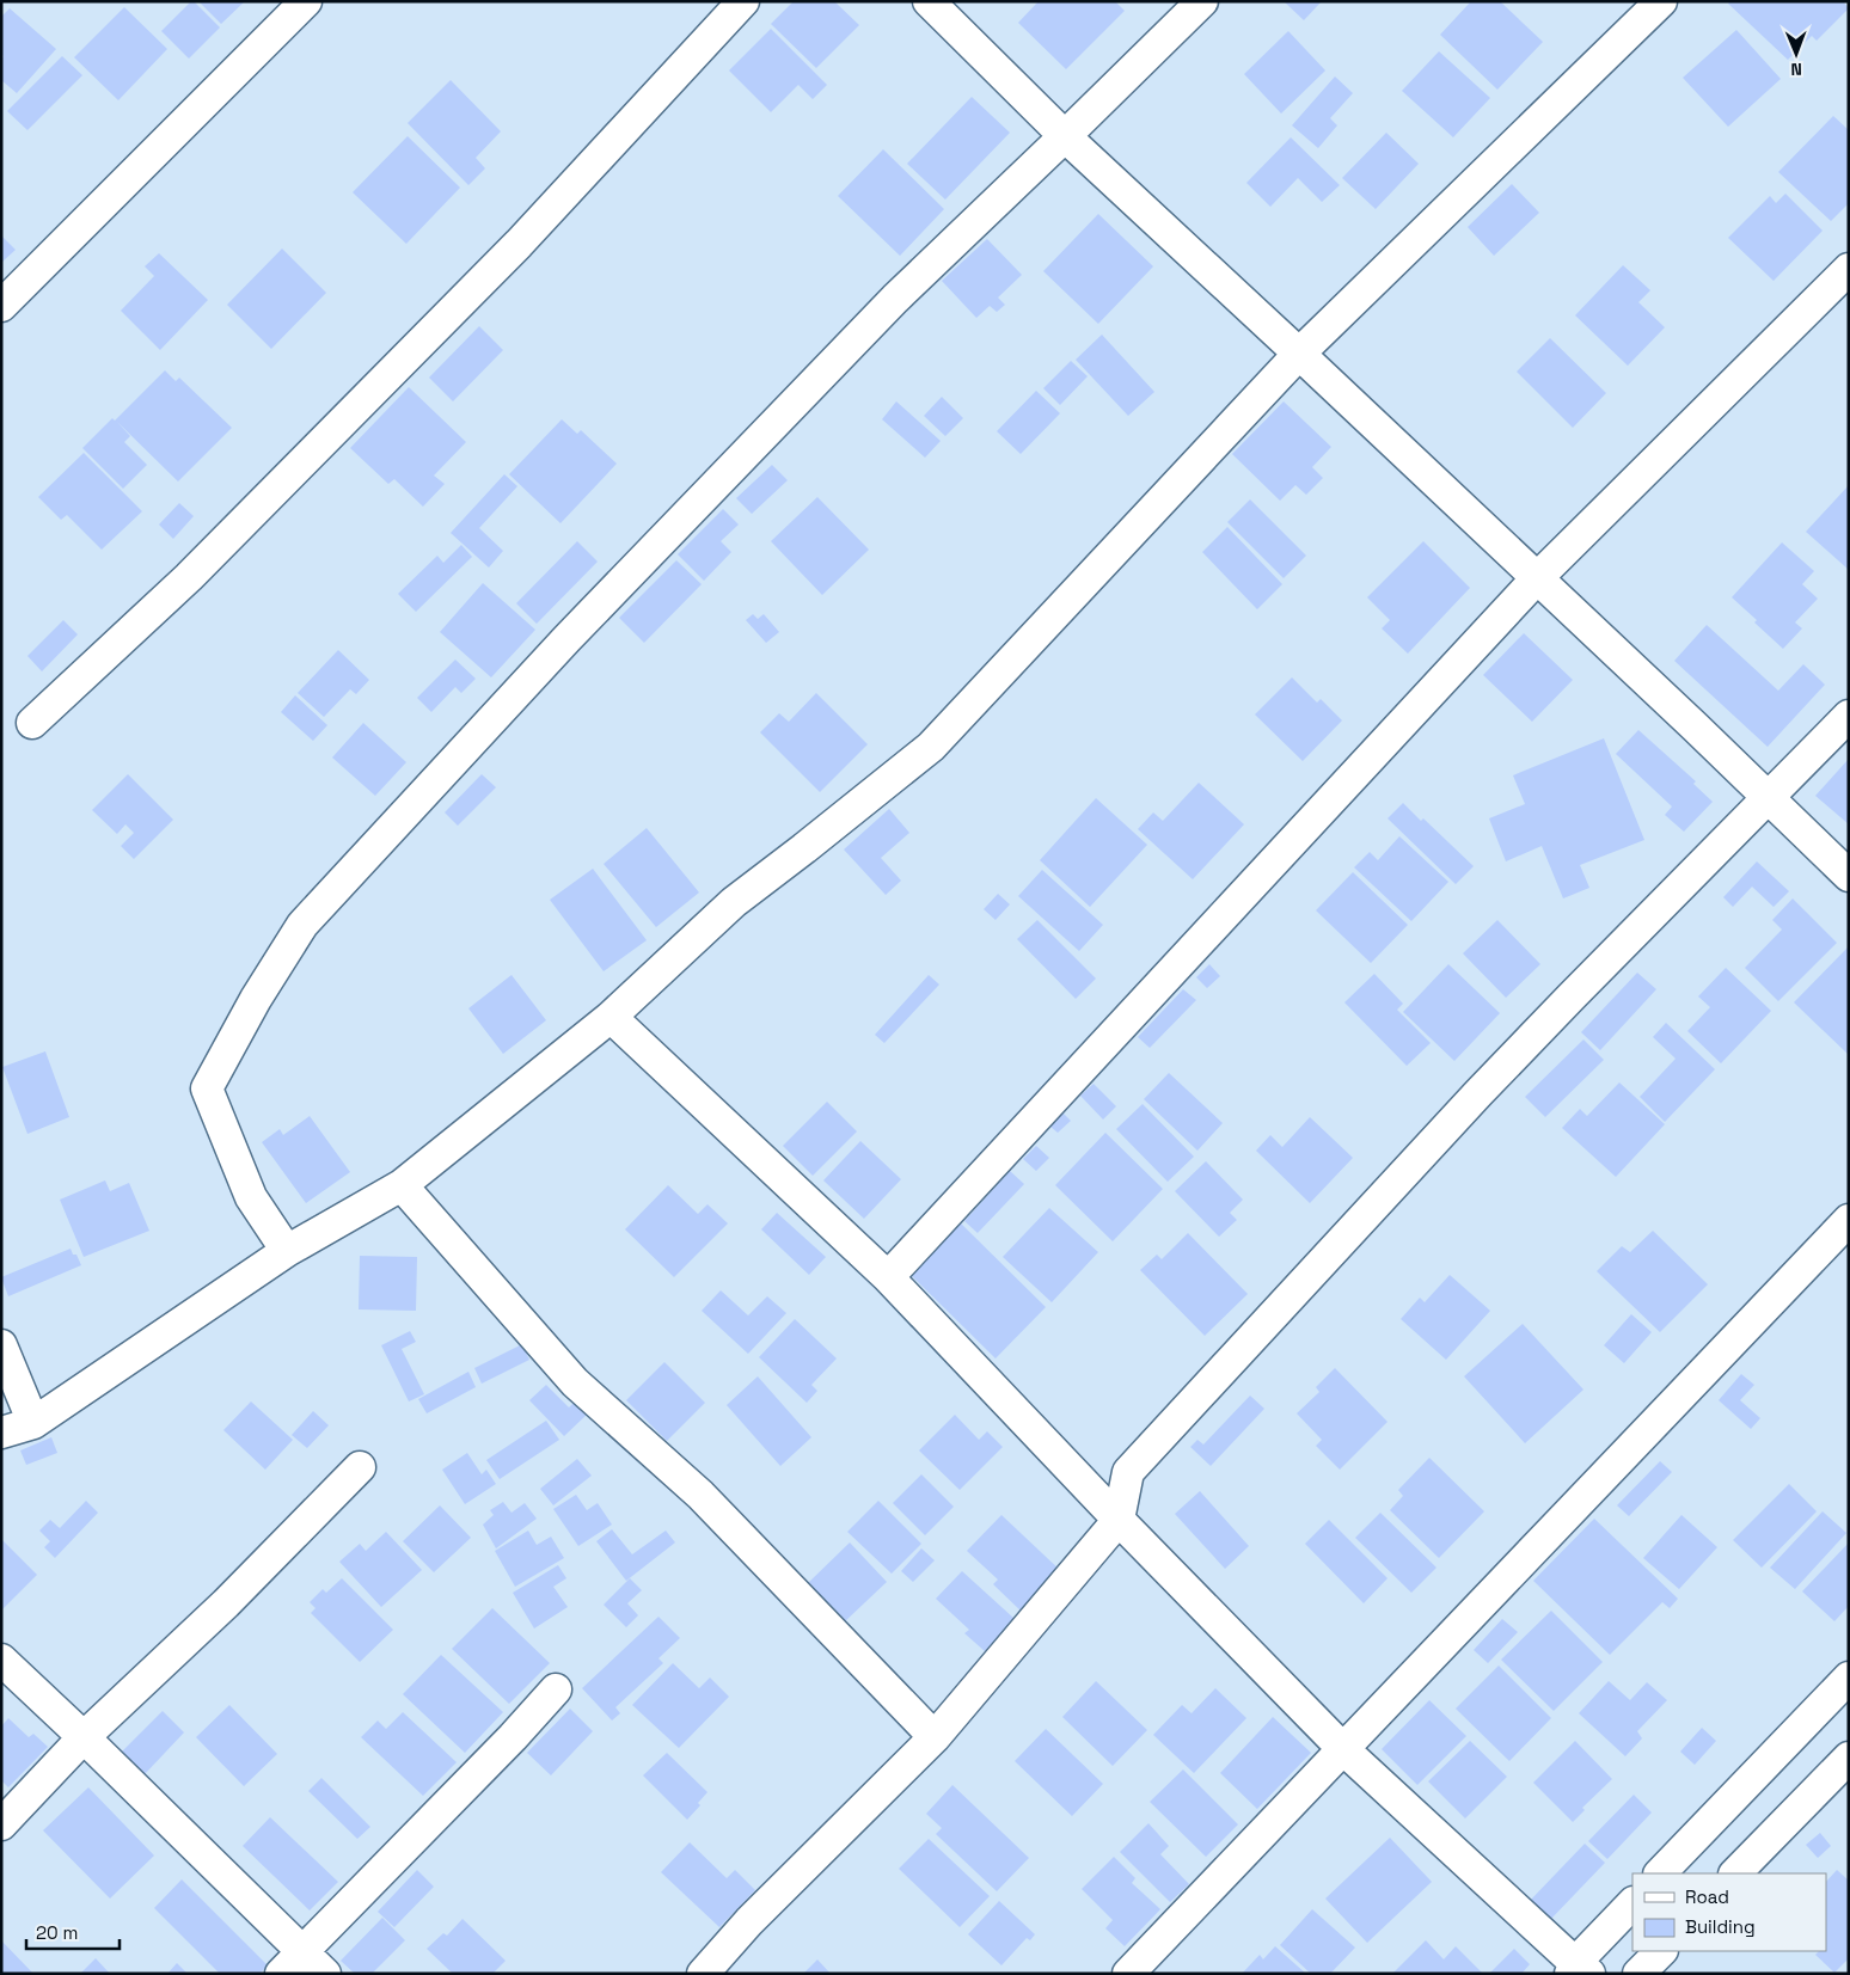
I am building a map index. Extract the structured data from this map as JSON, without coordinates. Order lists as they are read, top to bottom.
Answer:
{
  "legend": ["Road", "Building"],
  "scale_bar": "20 m",
  "north": "bottom"
}
